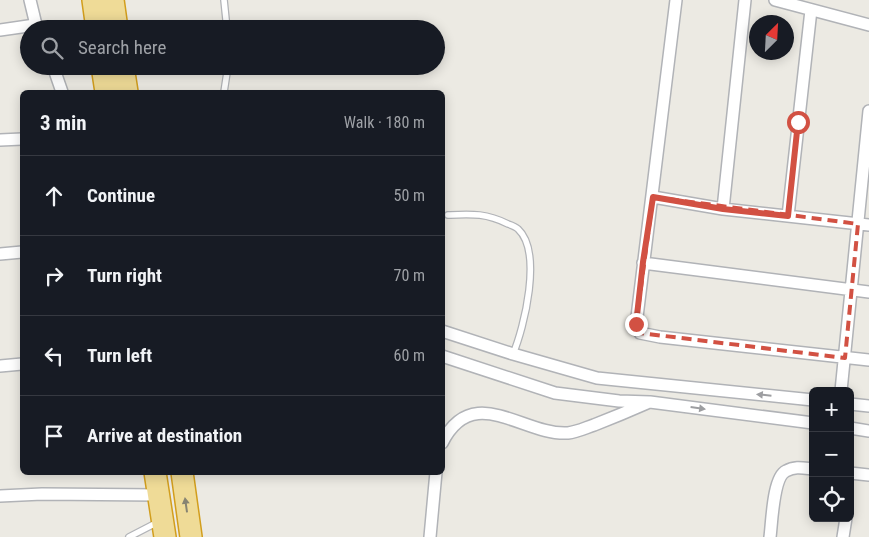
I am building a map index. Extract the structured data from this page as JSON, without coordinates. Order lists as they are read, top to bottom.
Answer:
{
  "north": "top right",
  "page": {
    "search": "Search here",
    "heading": ["3 min", "Walk · 180 m"],
    "list": [
      ["Continue", "50 m"],
      ["Turn right", "70 m"],
      ["Turn left", "60 m"],
      "Arrive at destination"
    ],
    "map_buttons": ["+", "−"]
  }
}
